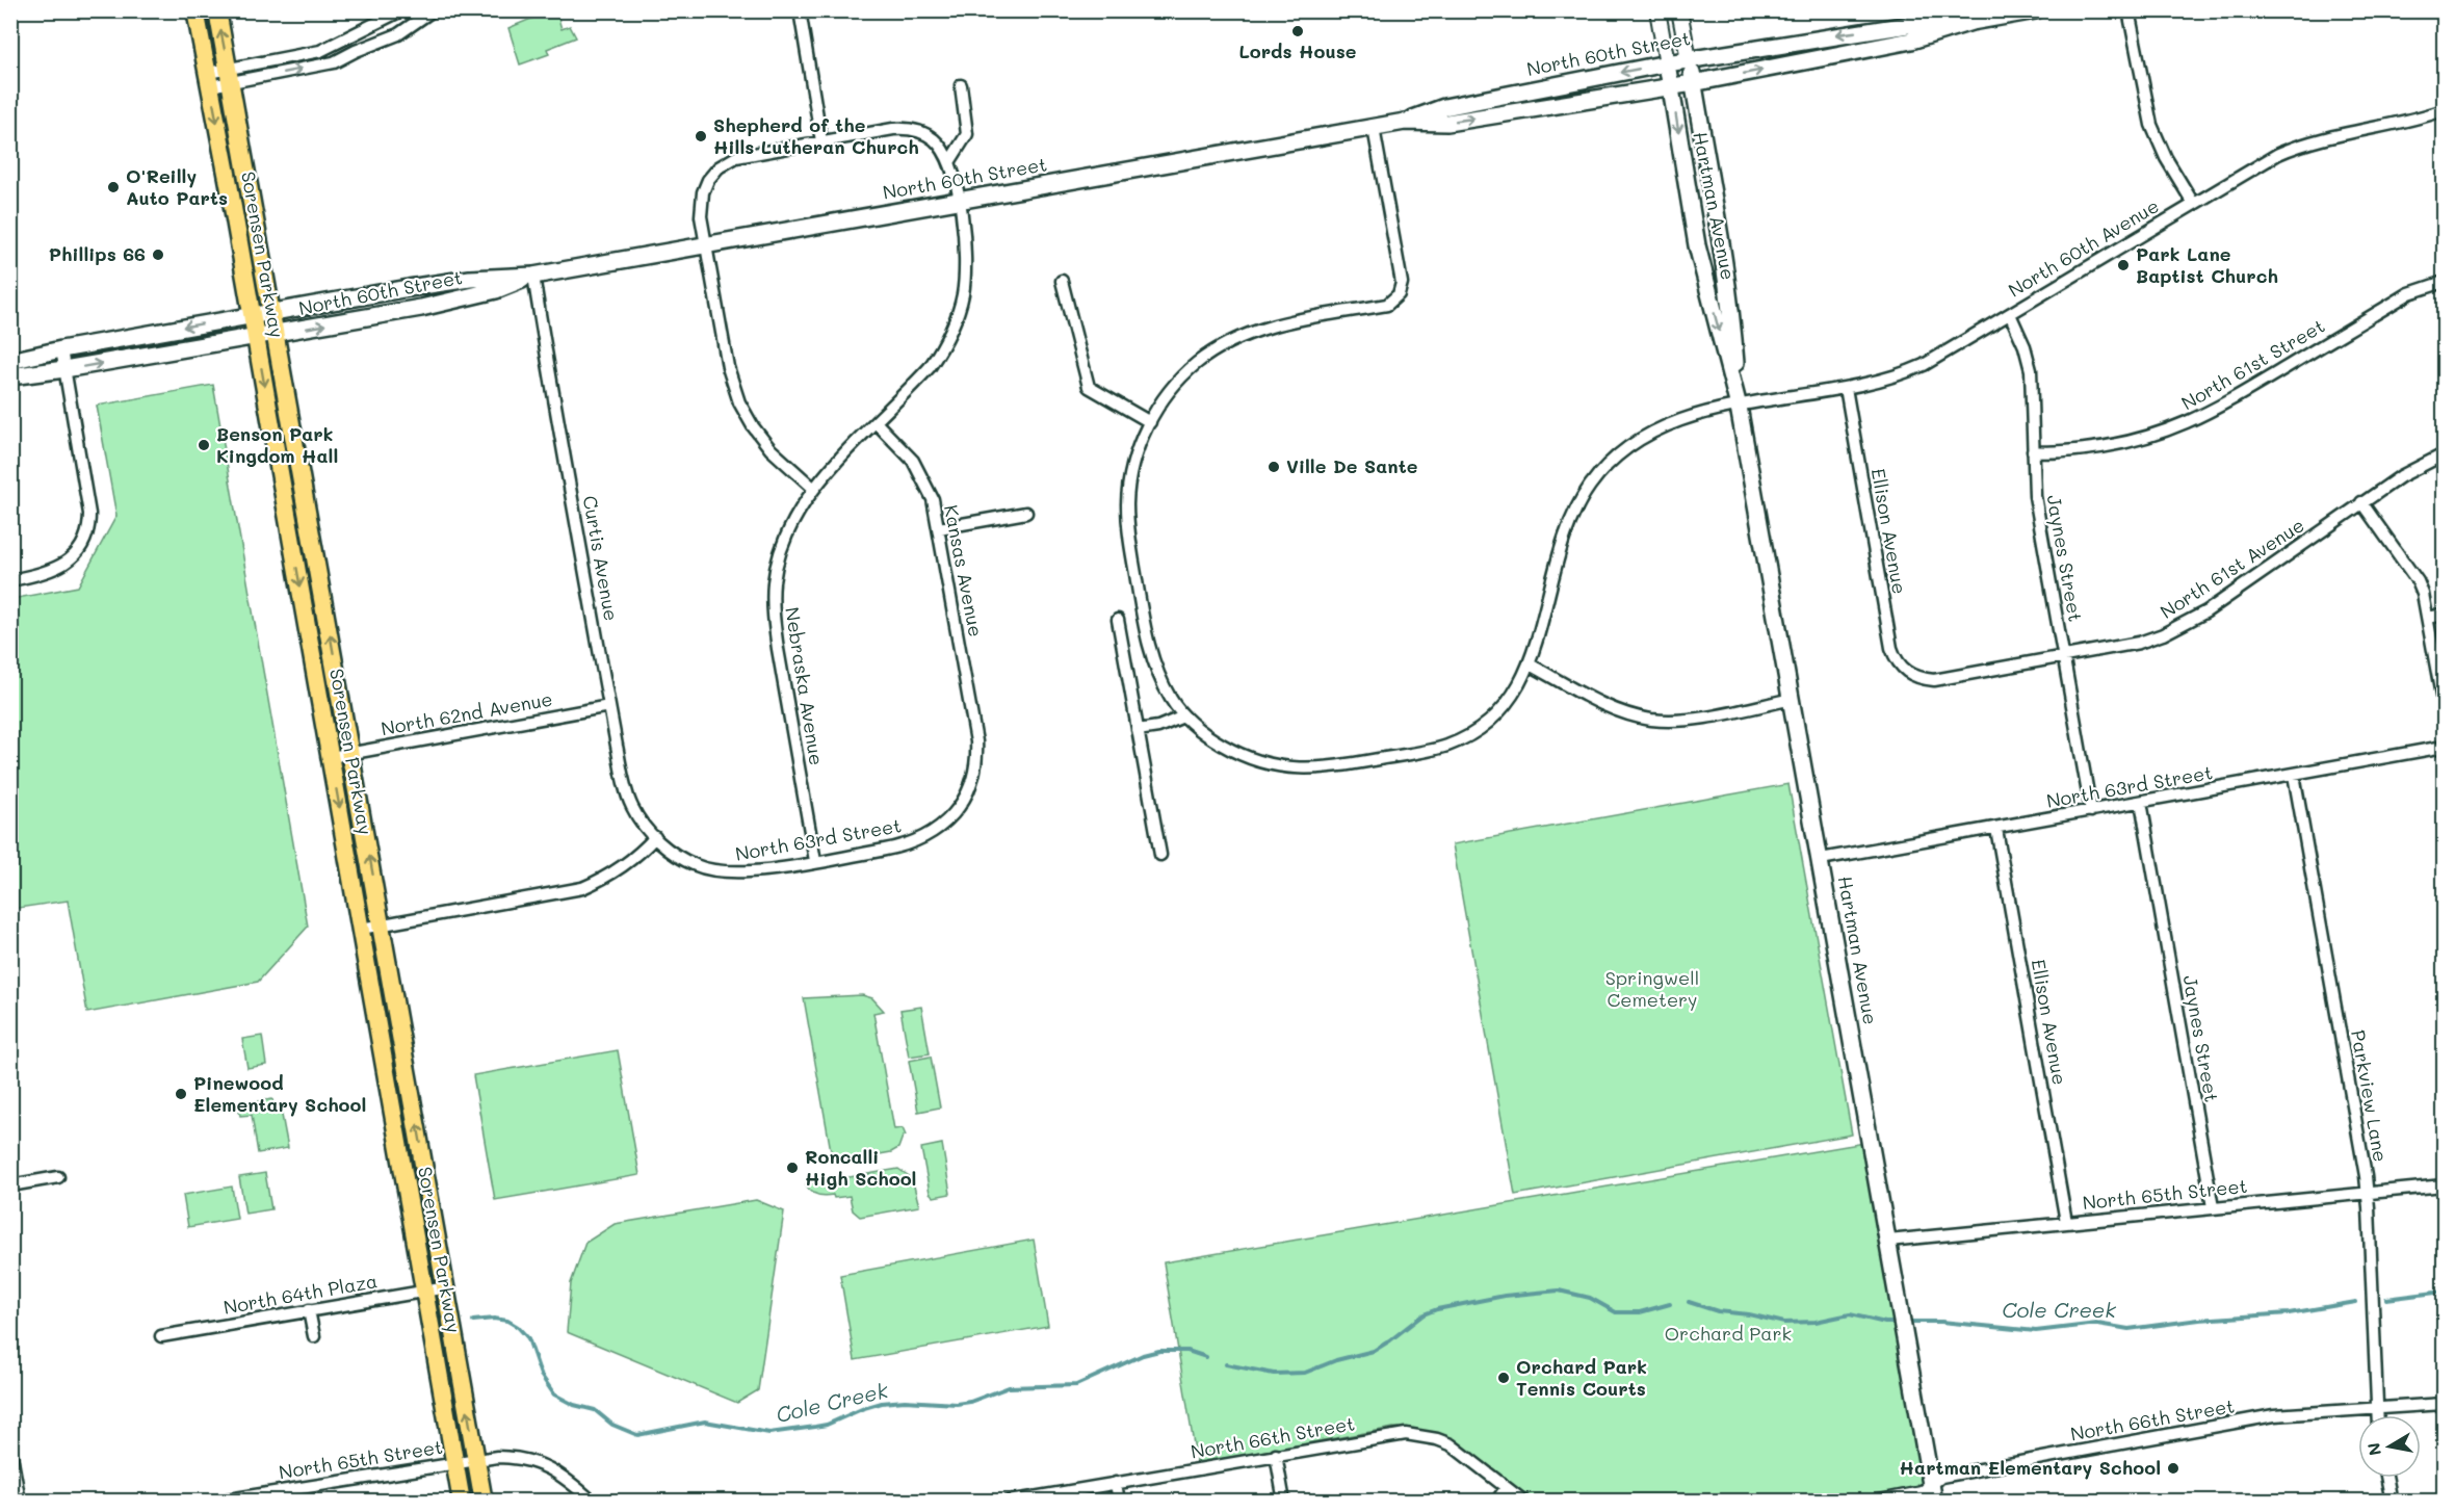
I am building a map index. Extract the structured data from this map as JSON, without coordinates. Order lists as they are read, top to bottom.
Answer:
{
  "streets": {
    "main road": ["North 60th Street", "Hartman Avenue", "Sorensen Parkway"],
    "street": [
      "North 60th Avenue",
      "North 61st Street",
      "Ellison Avenue",
      "Curtis Avenue",
      "Jaynes Street",
      "North 61st Avenue",
      "Kansas Avenue",
      "Nebraska Avenue",
      "North 62nd Avenue",
      "North 63rd Street",
      "Parkview Lane",
      "North 65th Street",
      "North 64th Plaza",
      "North 66th Street"
    ]
  },
  "crossings": [
    ["North 60th Street", "Hartman Avenue"],
    ["North 60th Street", "North 60th Avenue"],
    ["North 60th Street", "Sorensen Parkway"],
    ["North 60th Street", "Curtis Avenue"],
    ["Hartman Avenue", "North 60th Avenue"],
    ["Hartman Avenue", "North 63rd Street"],
    ["Hartman Avenue", "North 65th Street"],
    ["Hartman Avenue", "North 66th Street"],
    ["North 60th Avenue", "Ellison Avenue"],
    ["North 60th Avenue", "Jaynes Street"],
    ["Sorensen Parkway", "North 62nd Avenue"],
    ["Sorensen Parkway", "North 65th Street"],
    ["Sorensen Parkway", "North 64th Plaza"],
    ["North 61st Street", "Jaynes Street"],
    ["Ellison Avenue", "North 61st Avenue"],
    ["Ellison Avenue", "North 63rd Street"],
    ["Ellison Avenue", "North 65th Street"],
    ["Curtis Avenue", "North 62nd Avenue"],
    ["Curtis Avenue", "North 63rd Street"],
    ["Jaynes Street", "North 61st Avenue"],
    ["Jaynes Street", "North 63rd Street"],
    ["Jaynes Street", "North 65th Street"],
    ["Kansas Avenue", "Nebraska Avenue"],
    ["Kansas Avenue", "North 63rd Street"],
    ["Nebraska Avenue", "North 63rd Street"],
    ["North 63rd Street", "Parkview Lane"],
    ["Parkview Lane", "North 65th Street"],
    ["Parkview Lane", "North 66th Street"]
  ],
  "water": ["Cole Creek"],
  "parks": ["Springwell Cemetery", "Orchard Park"],
  "places": [
    "Lords House",
    "Shepherd of the Hills Lutheran Church",
    "O'Reilly Auto Parts",
    "Phillips 66",
    "Park Lane Baptist Church",
    "Benson Park Kingdom Hall",
    "Ville De Sante",
    "Pinewood Elementary School",
    "Roncalli High School",
    "Orchard Park Tennis Courts",
    "Hartman Elementary School"
  ],
  "north": "left"
}
